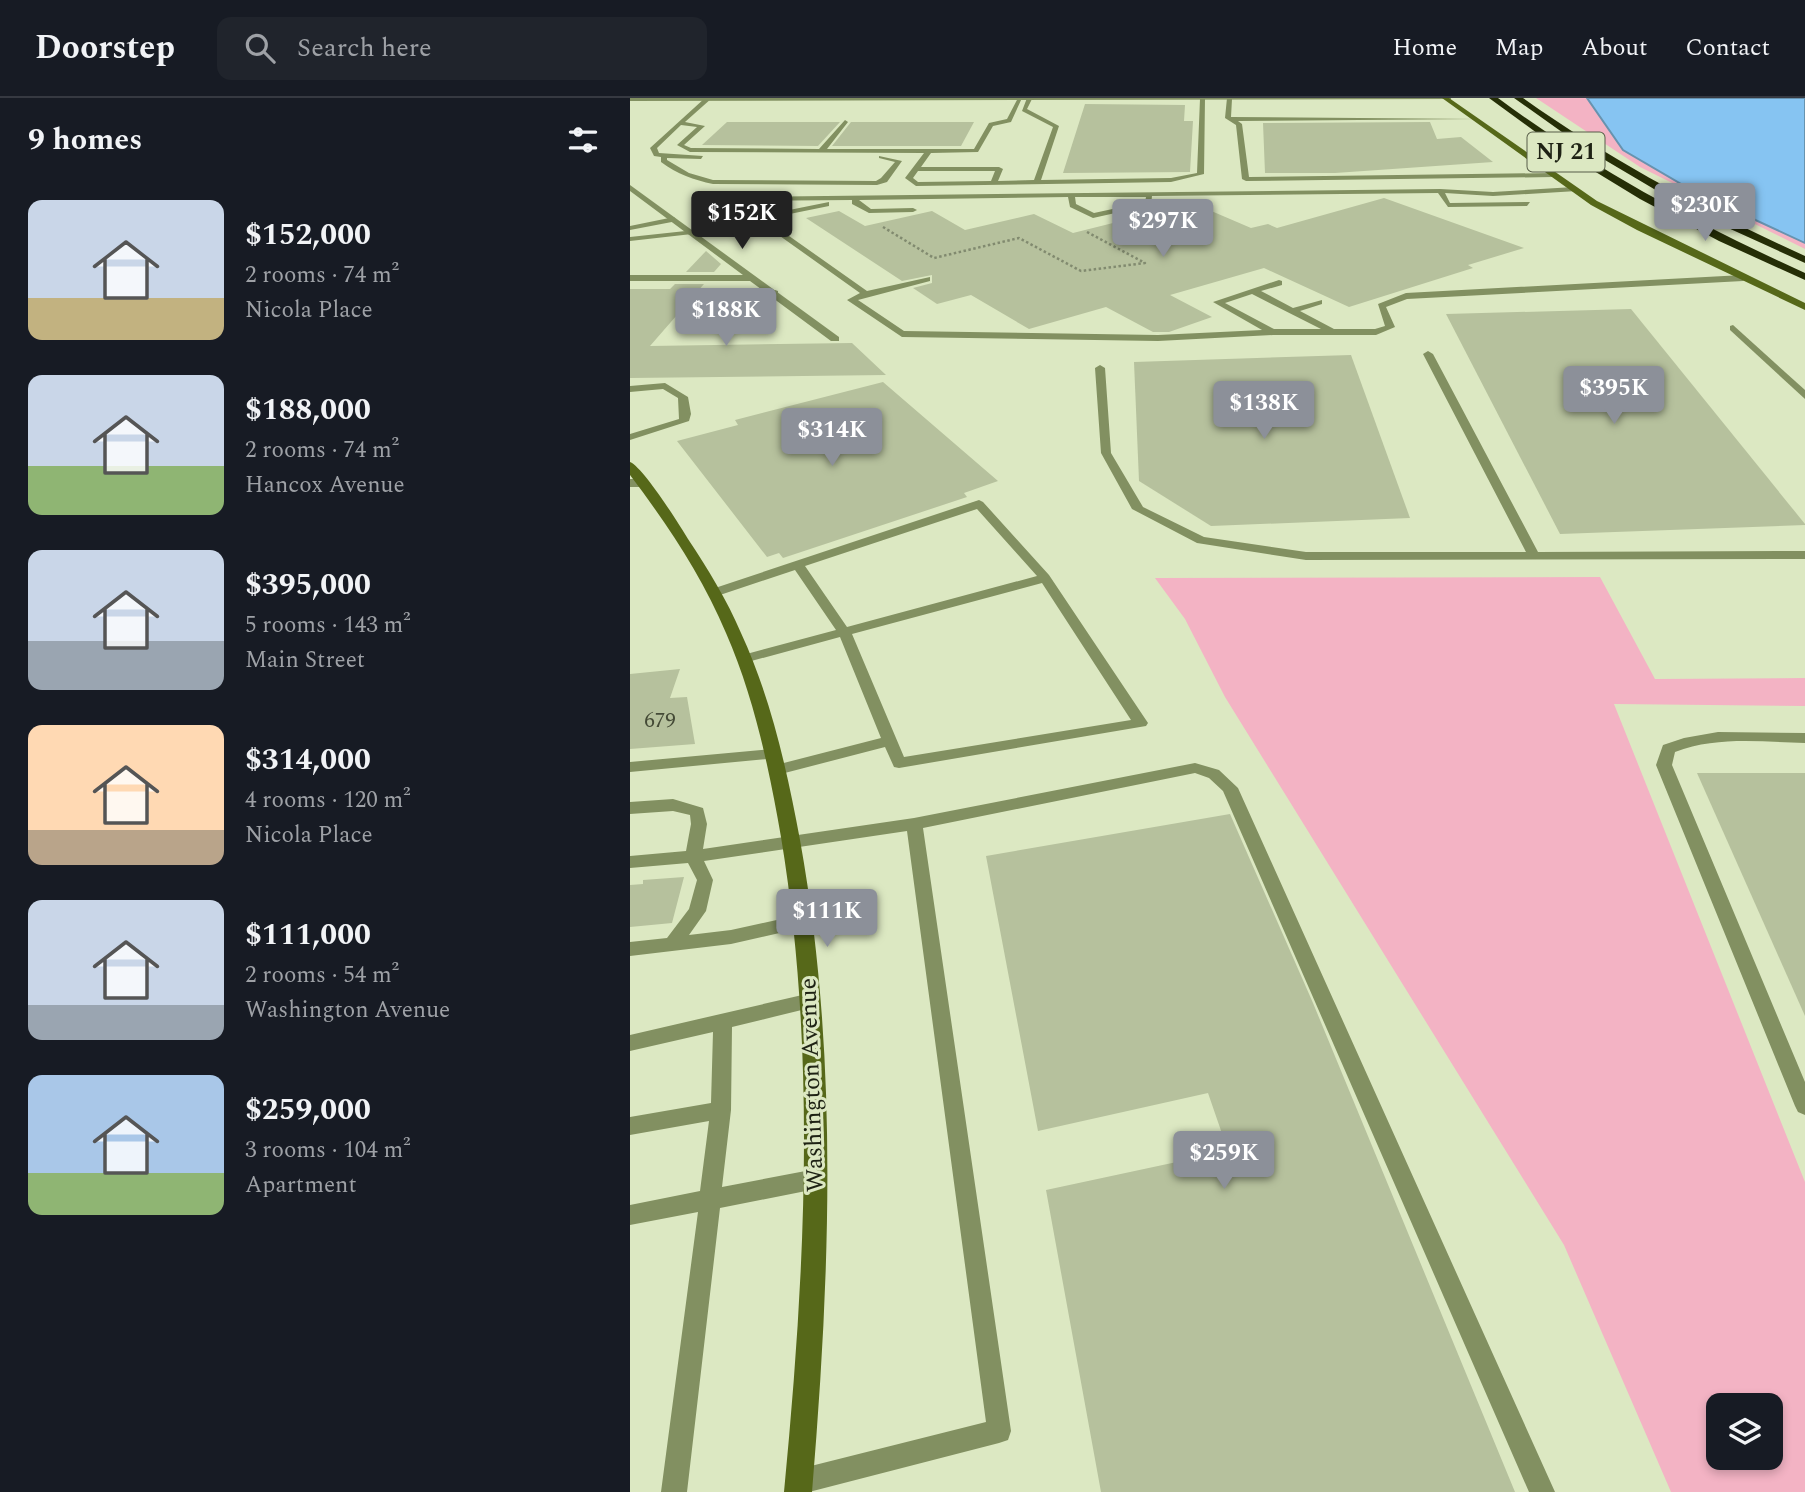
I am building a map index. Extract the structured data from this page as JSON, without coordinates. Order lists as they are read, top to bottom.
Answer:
{
  "streets": {
    "highway": ["NJ 21"],
    "street": ["Washington Avenue"]
  },
  "house_numbers": ["679"],
  "page": {
    "header": "Doorstep",
    "search": "Search here",
    "nav": [
      "Home",
      "Map",
      "About",
      "Contact"
    ],
    "heading": "9 homes",
    "list": [
      {
        "name": "$152,000",
        "note": "2 rooms · 74 m² · Nicola Place"
      },
      {
        "name": "$188,000",
        "note": "2 rooms · 74 m² · Hancox Avenue"
      },
      {
        "name": "$395,000",
        "note": "5 rooms · 143 m² · Main Street"
      },
      {
        "name": "$314,000",
        "note": "4 rooms · 120 m² · Nicola Place"
      },
      {
        "name": "$111,000",
        "note": "2 rooms · 54 m² · Washington Avenue"
      },
      {
        "name": "$259,000",
        "note": "3 rooms · 104 m² · Apartment"
      }
    ],
    "price": [
      "$230K",
      "$152K",
      "$297K",
      "$188K",
      "$395K",
      "$138K",
      "$314K",
      "$111K",
      "$259K"
    ]
  }
}
